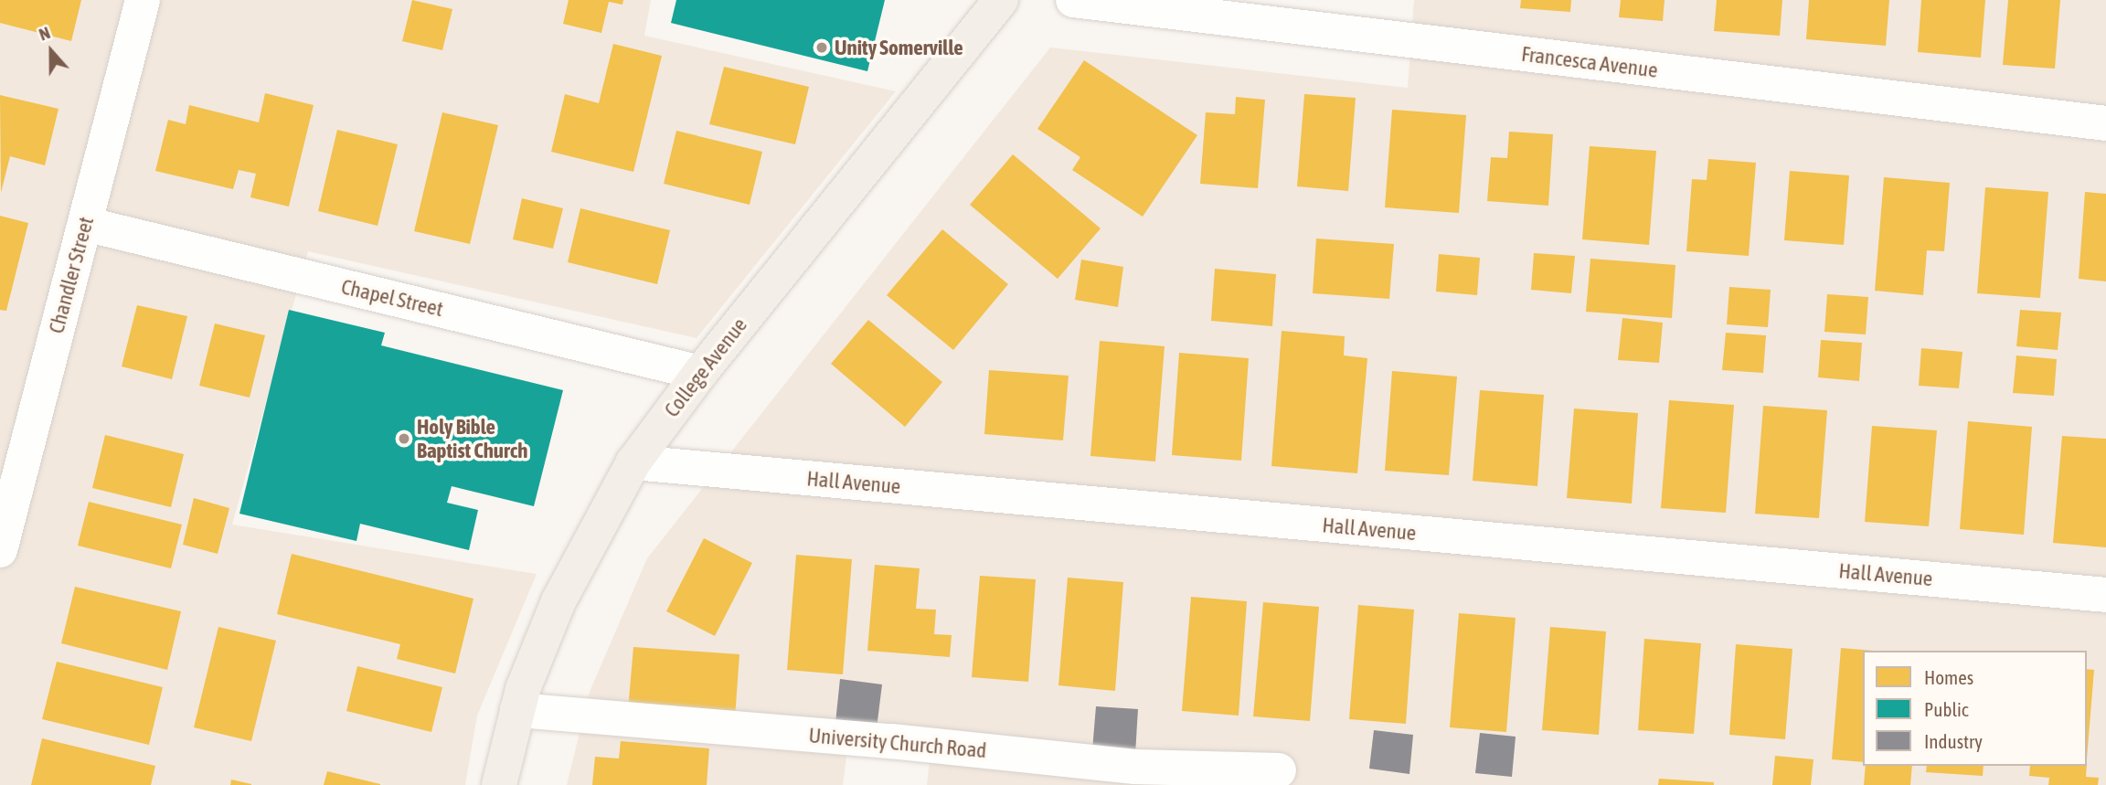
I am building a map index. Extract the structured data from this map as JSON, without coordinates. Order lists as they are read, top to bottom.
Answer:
{
  "streets": {
    "main road": ["College Avenue"],
    "street": [
      "Francesca Avenue",
      "Chandler Street",
      "Chapel Street",
      "Hall Avenue",
      "University Church Road"
    ]
  },
  "crossings": [
    ["Chandler Street", "Chapel Street"],
    ["Chapel Street", "College Avenue"],
    ["College Avenue", "Hall Avenue"],
    ["College Avenue", "University Church Road"]
  ],
  "places": ["Unity Somerville", "Holy Bible Baptist Church"],
  "legend": ["Homes", "Public", "Industry"],
  "north": "top"
}
